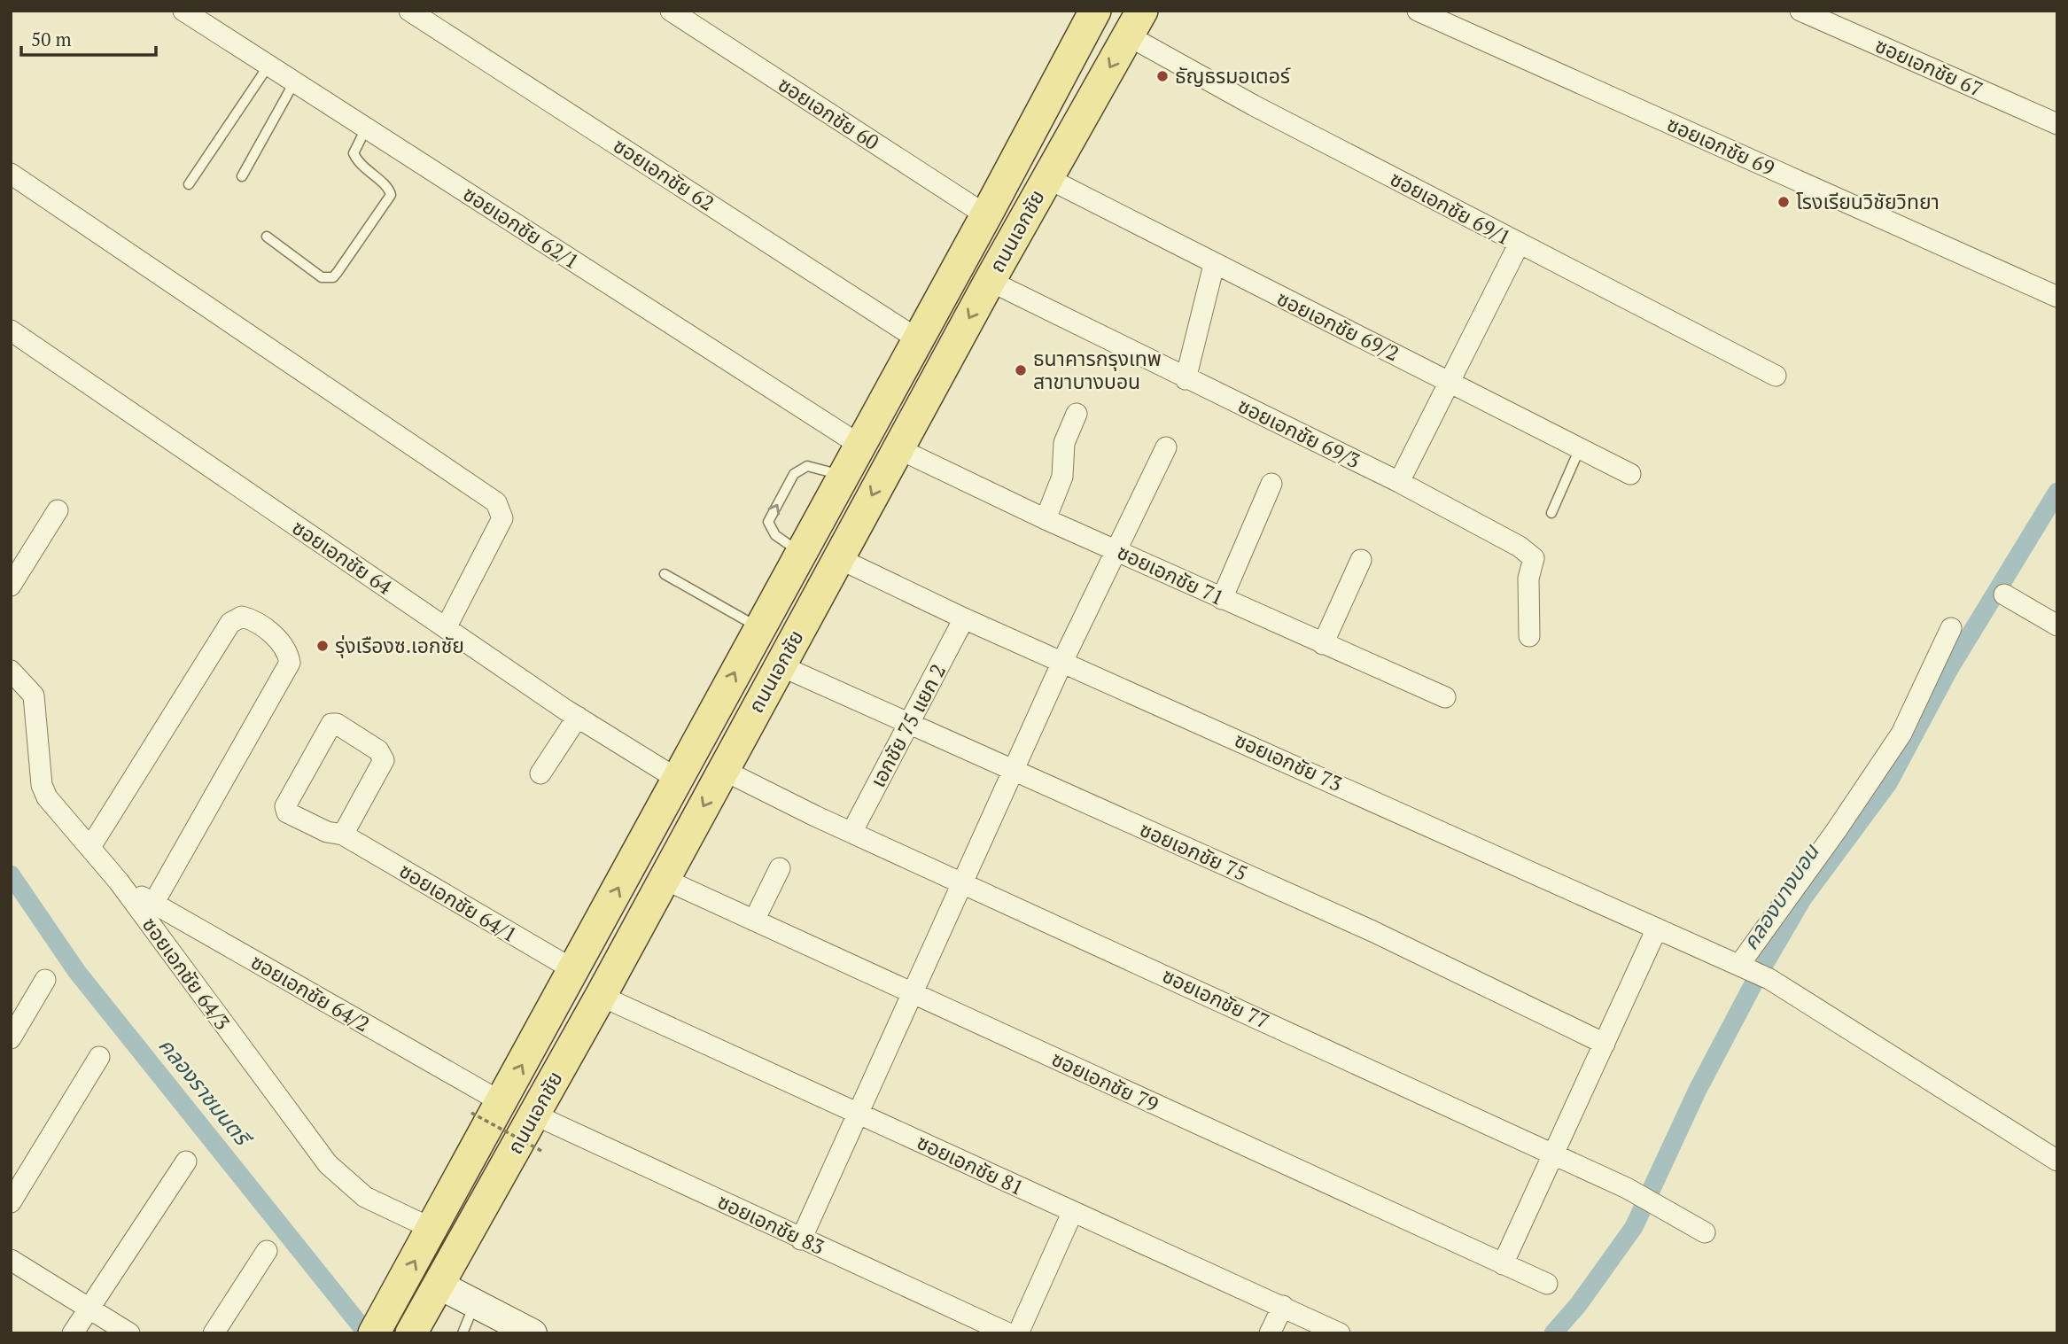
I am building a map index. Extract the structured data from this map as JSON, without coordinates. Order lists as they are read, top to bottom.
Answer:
{
  "streets": {
    "main road": ["ถนนเอกชัย"],
    "street": [
      "ซอยเอกชัย 67",
      "ซอยเอกชัย 60",
      "ซอยเอกชัย 69",
      "ซอยเอกชัย 62",
      "ซอยเอกชัย 69/1",
      "ซอยเอกชัย 62/1",
      "ซอยเอกชัย 69/2",
      "ซอยเอกชัย 69/3",
      "ซอยเอกชัย 64",
      "ซอยเอกชัย 71",
      "เอกชัย 75 แยก 2",
      "ซอยเอกชัย 73",
      "ซอยเอกชัย 75",
      "ซอยเอกชัย 64/1",
      "ซอยเอกชัย 64/3",
      "ซอยเอกชัย 64/2",
      "ซอยเอกชัย 77",
      "ซอยเอกชัย 79",
      "ซอยเอกชัย 81",
      "ซอยเอกชัย 83"
    ]
  },
  "crossings": [
    ["ซอยเอกชัย 60", "ถนนเอกชัย"],
    ["ซอยเอกชัย 62", "ถนนเอกชัย"],
    ["ซอยเอกชัย 69/1", "ถนนเอกชัย"],
    ["ซอยเอกชัย 62/1", "ถนนเอกชัย"],
    ["ถนนเอกชัย", "ซอยเอกชัย 69/2"],
    ["ถนนเอกชัย", "ซอยเอกชัย 69/3"],
    ["ถนนเอกชัย", "ซอยเอกชัย 64"],
    ["ถนนเอกชัย", "ซอยเอกชัย 71"],
    ["ถนนเอกชัย", "ซอยเอกชัย 73"],
    ["ถนนเอกชัย", "ซอยเอกชัย 75"],
    ["ถนนเอกชัย", "ซอยเอกชัย 64/1"],
    ["ถนนเอกชัย", "ซอยเอกชัย 64/3"],
    ["ถนนเอกชัย", "ซอยเอกชัย 64/2"],
    ["ถนนเอกชัย", "ซอยเอกชัย 77"],
    ["ถนนเอกชัย", "ซอยเอกชัย 79"],
    ["ถนนเอกชัย", "ซอยเอกชัย 81"],
    ["ถนนเอกชัย", "ซอยเอกชัย 83"],
    ["เอกชัย 75 แยก 2", "ซอยเอกชัย 73"],
    ["เอกชัย 75 แยก 2", "ซอยเอกชัย 75"],
    ["เอกชัย 75 แยก 2", "ซอยเอกชัย 77"],
    ["ซอยเอกชัย 64/3", "ซอยเอกชัย 64/2"]
  ],
  "water": ["คลองบางบอน", "คลองราชมนตรี"],
  "places": [
    "ธัญธรมอเตอร์",
    "โรงเรียนวิชัยวิทยา",
    "ธนาคารกรุงเทพ สาขาบางบอน",
    "รุ่งเรืองซ.เอกชัย"
  ],
  "scale_bar": "50 m"
}
